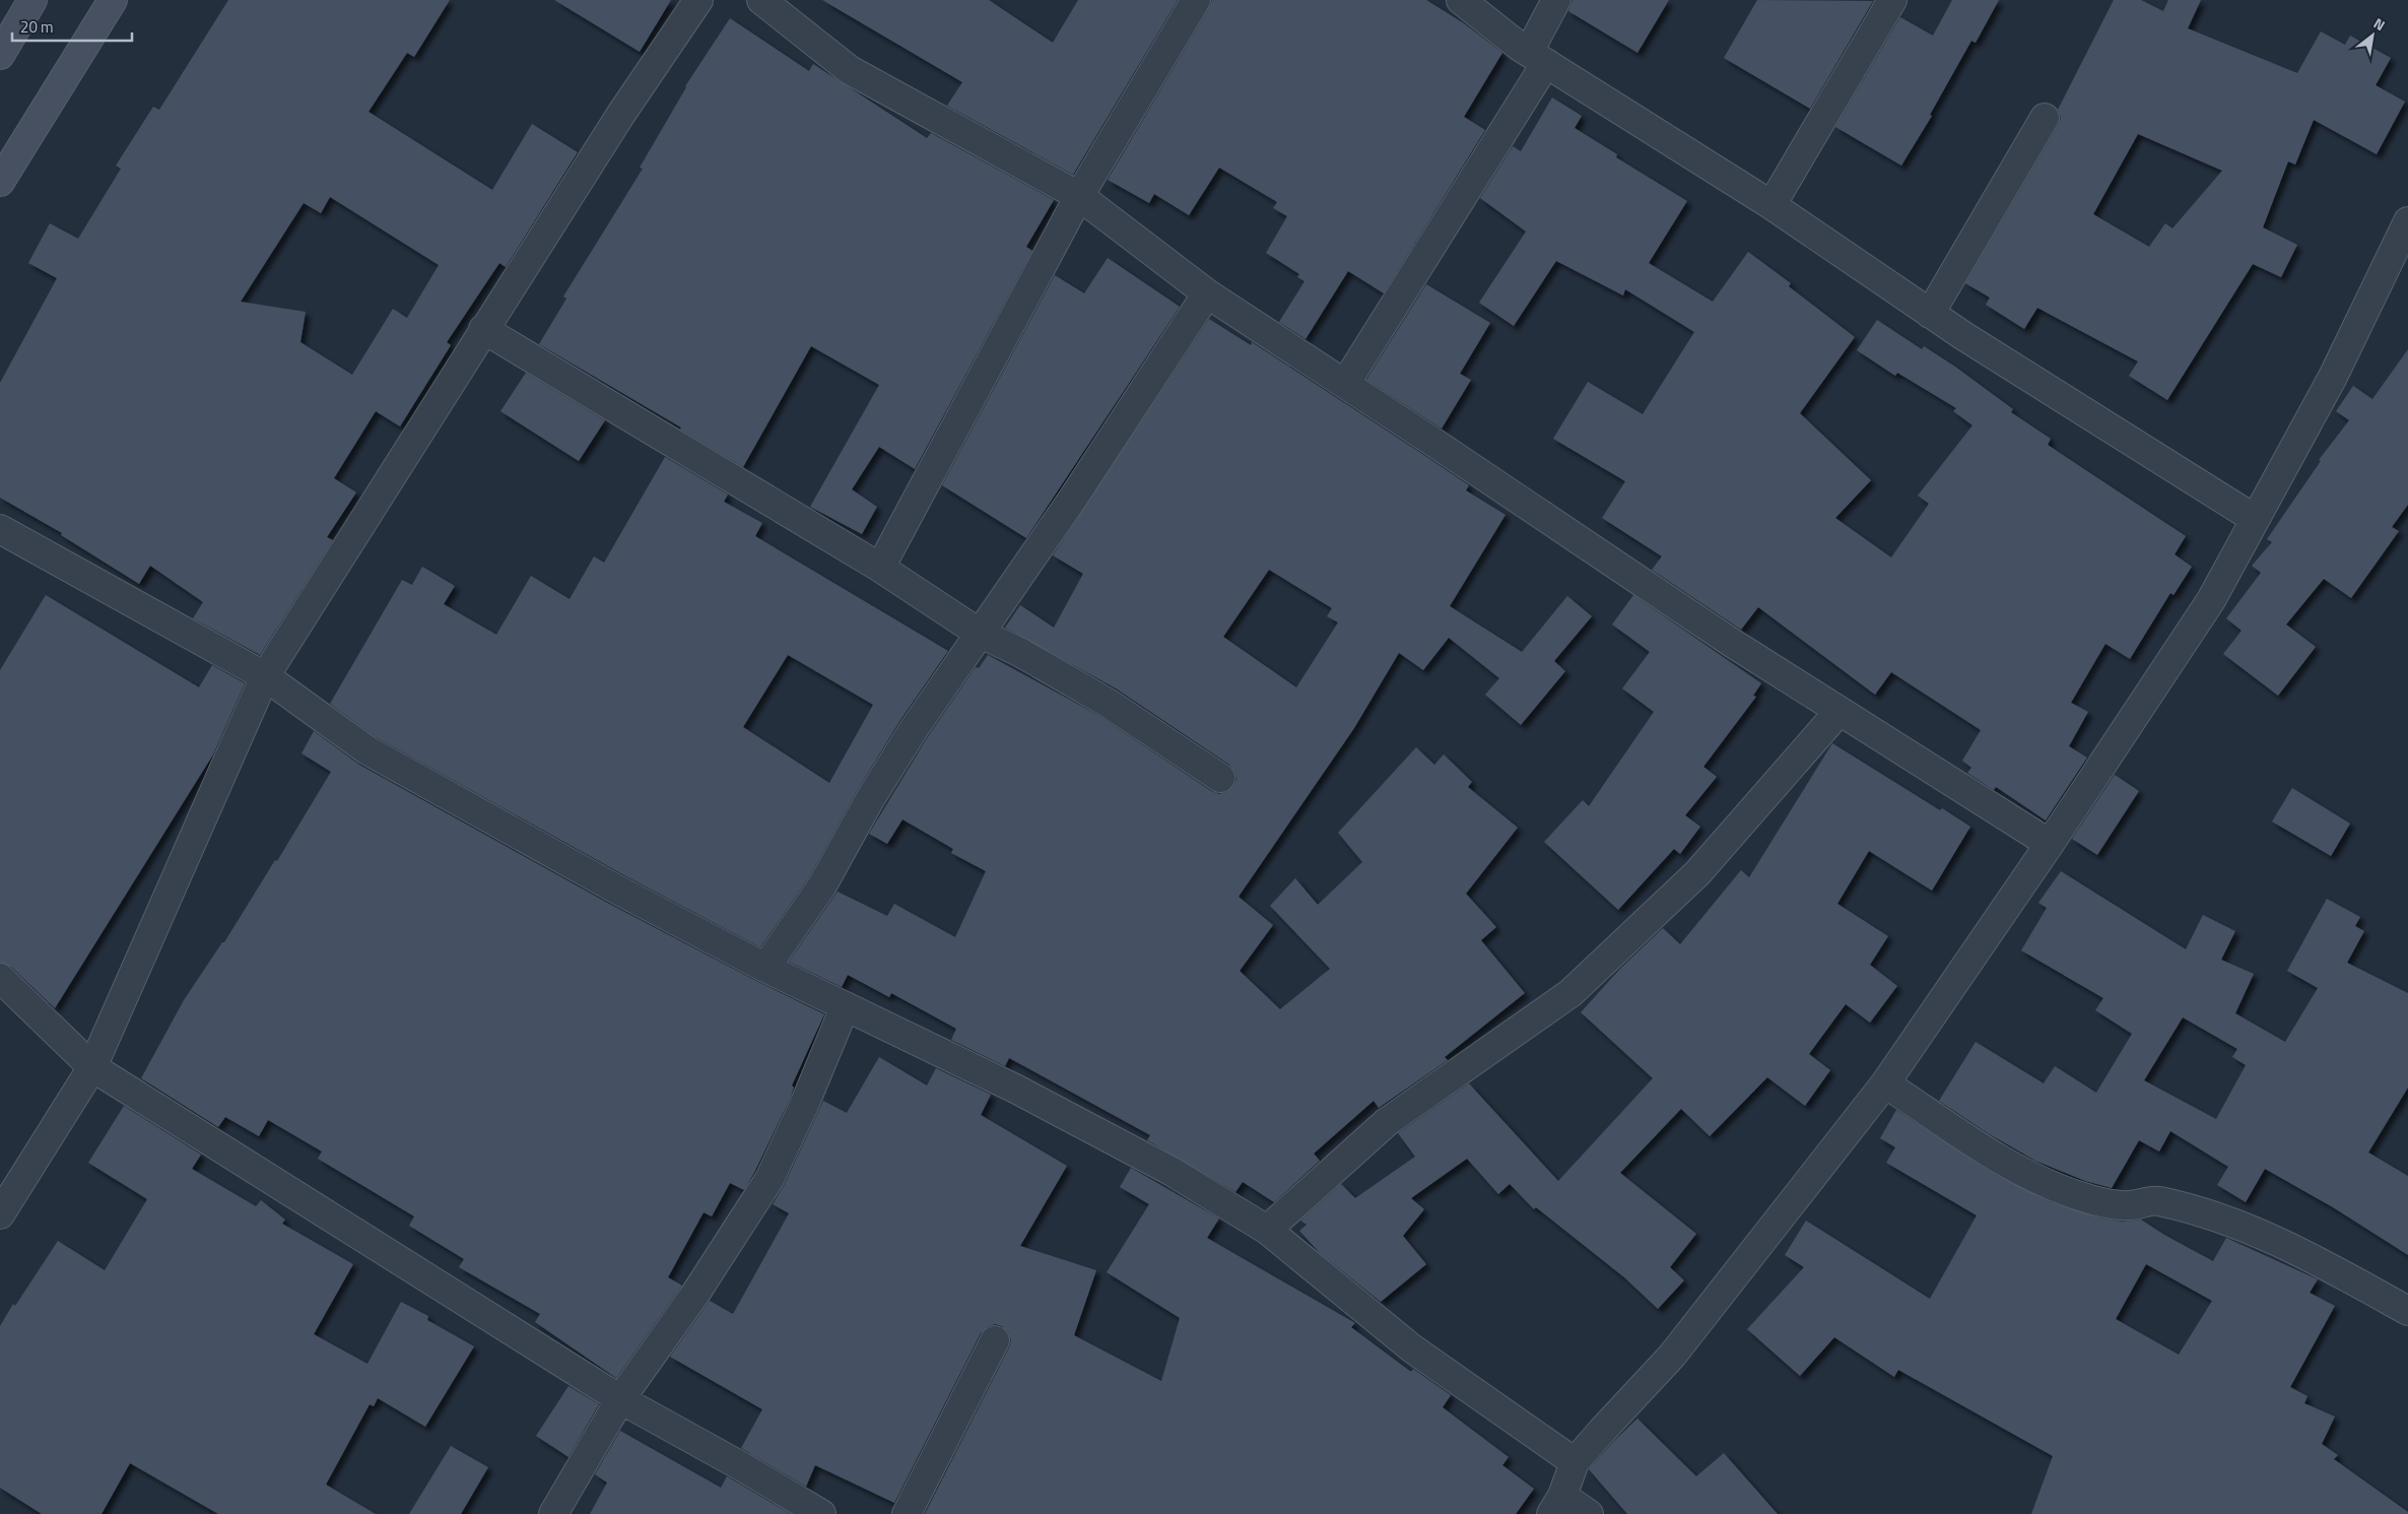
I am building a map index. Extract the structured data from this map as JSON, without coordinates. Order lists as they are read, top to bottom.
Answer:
{
  "scale_bar": "20 m",
  "north": "top right"
}
